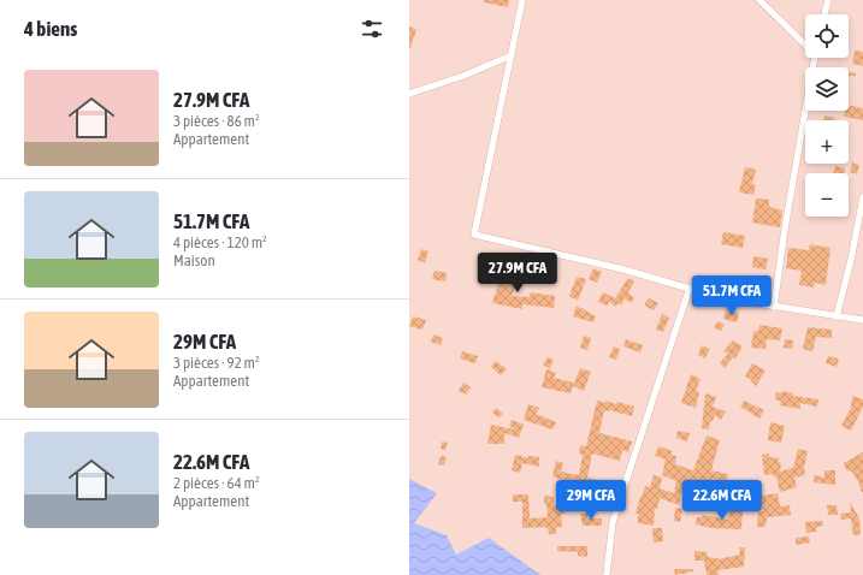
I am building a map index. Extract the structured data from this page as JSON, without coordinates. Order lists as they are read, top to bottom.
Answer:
{
  "page": {
    "heading": "4 biens",
    "map_buttons": ["+", "−"],
    "list": [
      {
        "name": "27.9M CFA",
        "note": "3 pièces · 86 m² · Appartement"
      },
      {
        "name": "51.7M CFA",
        "note": "4 pièces · 120 m² · Maison"
      },
      {
        "name": "29M CFA",
        "note": "3 pièces · 92 m² · Appartement"
      },
      {
        "name": "22.6M CFA",
        "note": "2 pièces · 64 m² · Appartement"
      }
    ],
    "price": [
      "27.9M CFA",
      "51.7M CFA",
      "29M CFA",
      "22.6M CFA"
    ]
  }
}
